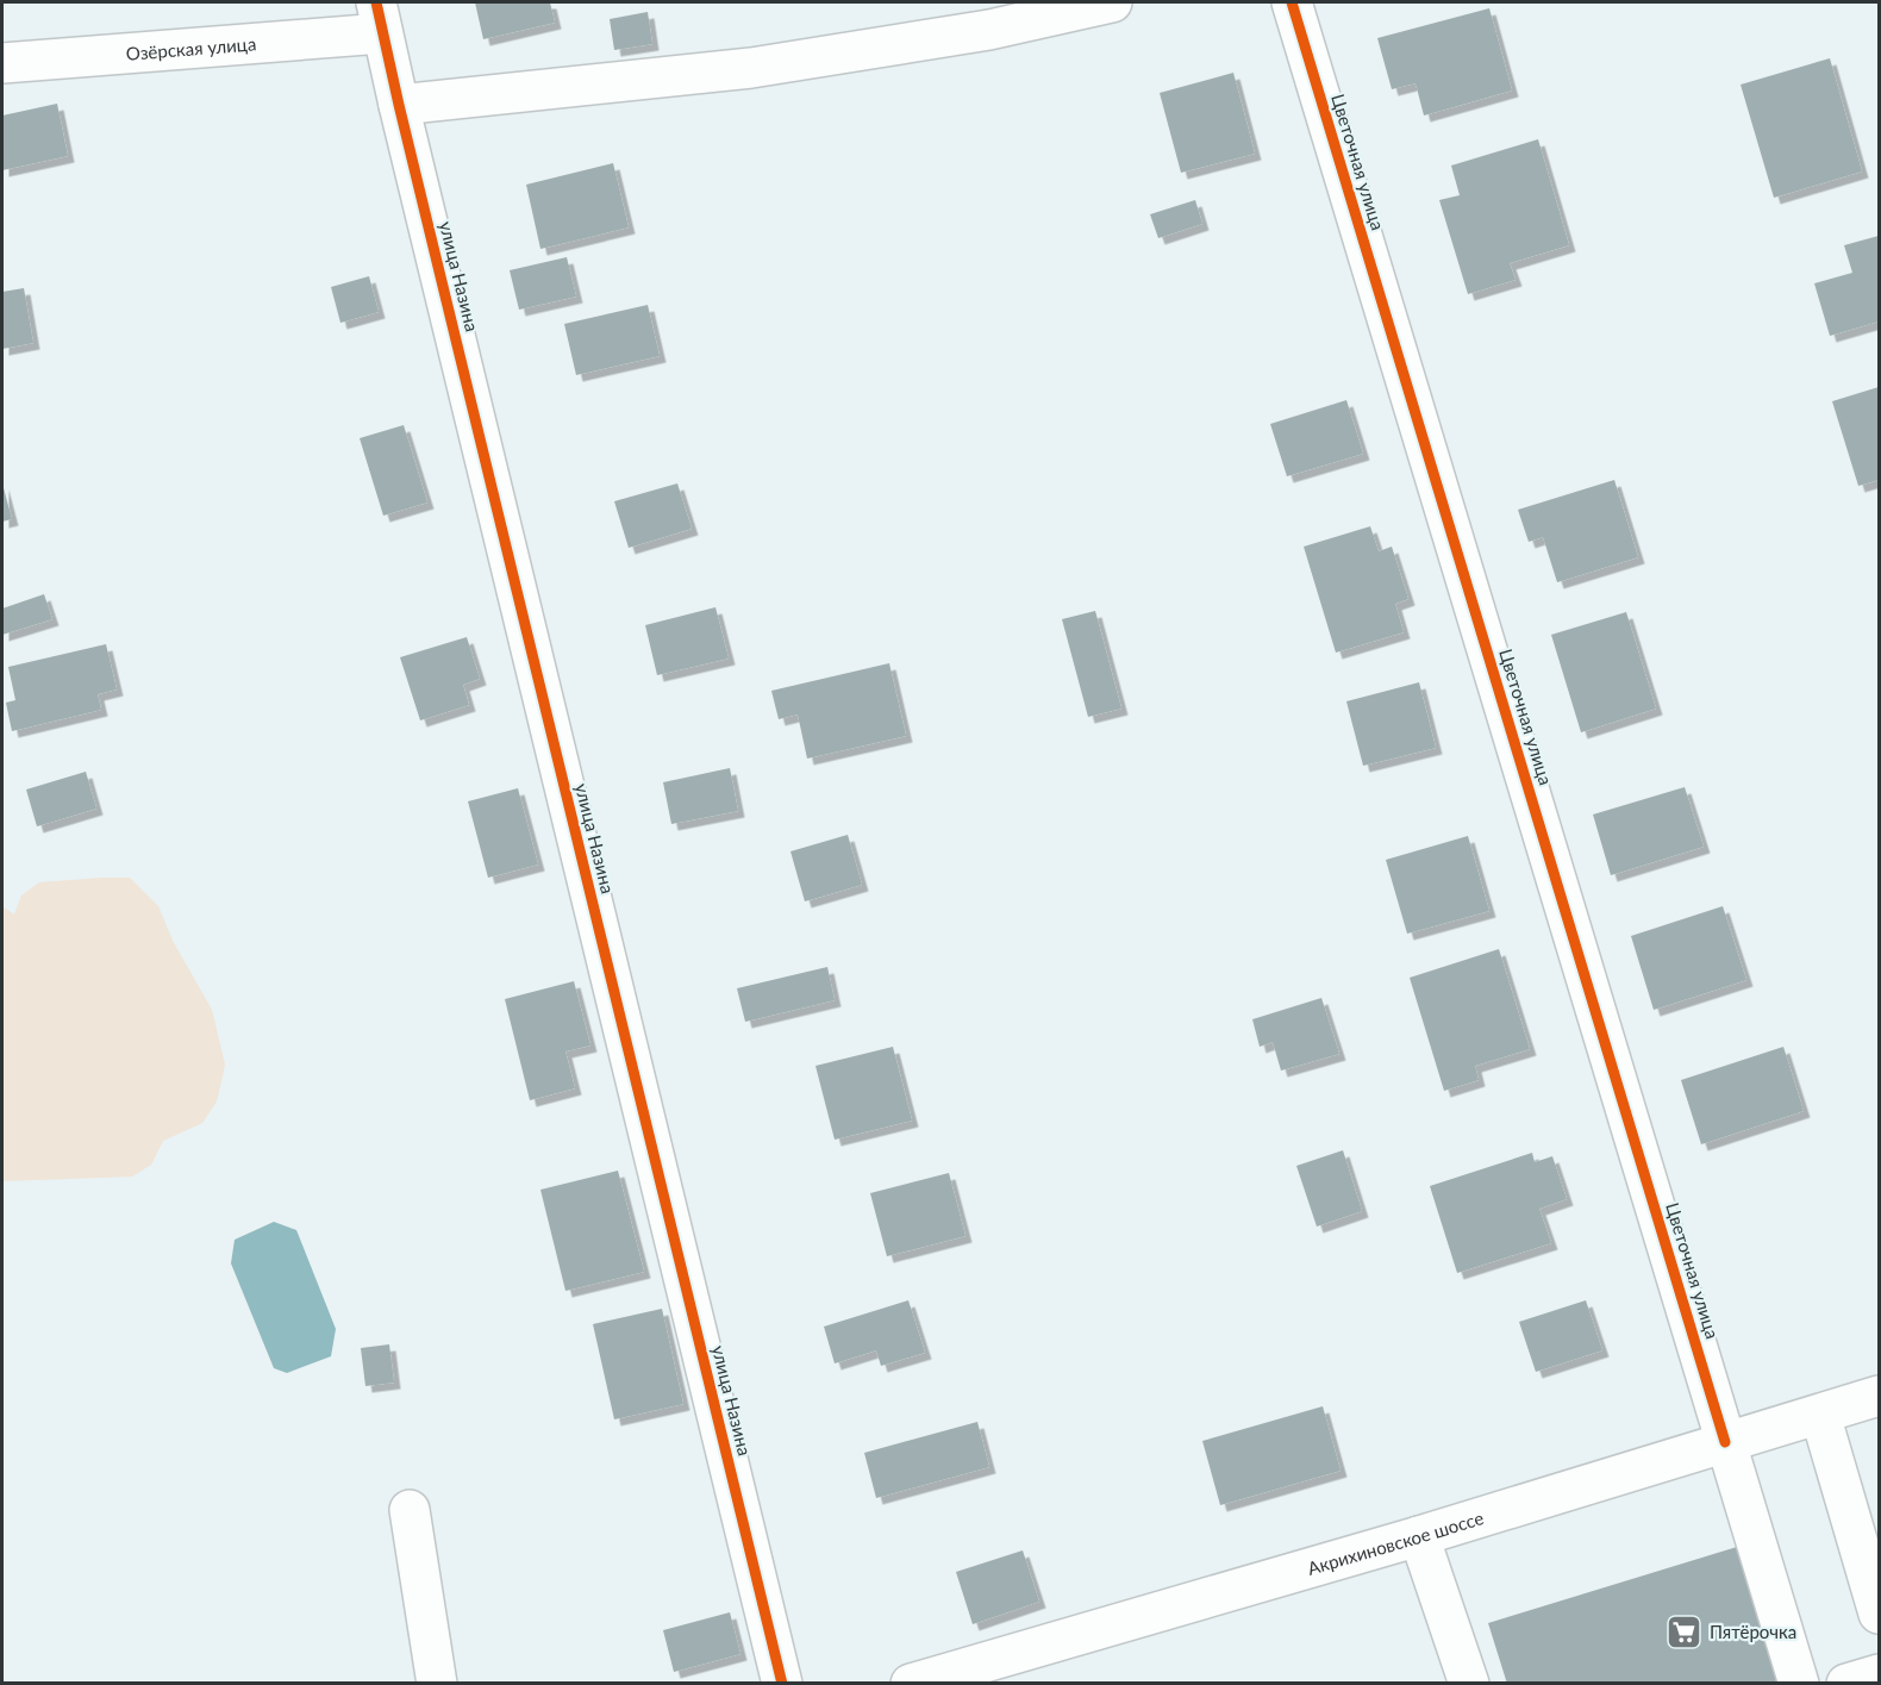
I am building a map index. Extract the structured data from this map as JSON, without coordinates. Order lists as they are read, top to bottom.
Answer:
{
  "streets": {
    "street": [
      "Озёрская улица",
      "Цветочная улица",
      "улица Назина",
      "Акрихиновское шоссе"
    ]
  },
  "crossings": [
    ["Озёрская улица", "улица Назина"],
    ["Цветочная улица", "Акрихиновское шоссе"]
  ],
  "places": {
    "supermarket": ["Пятёрочка"]
  }
}
